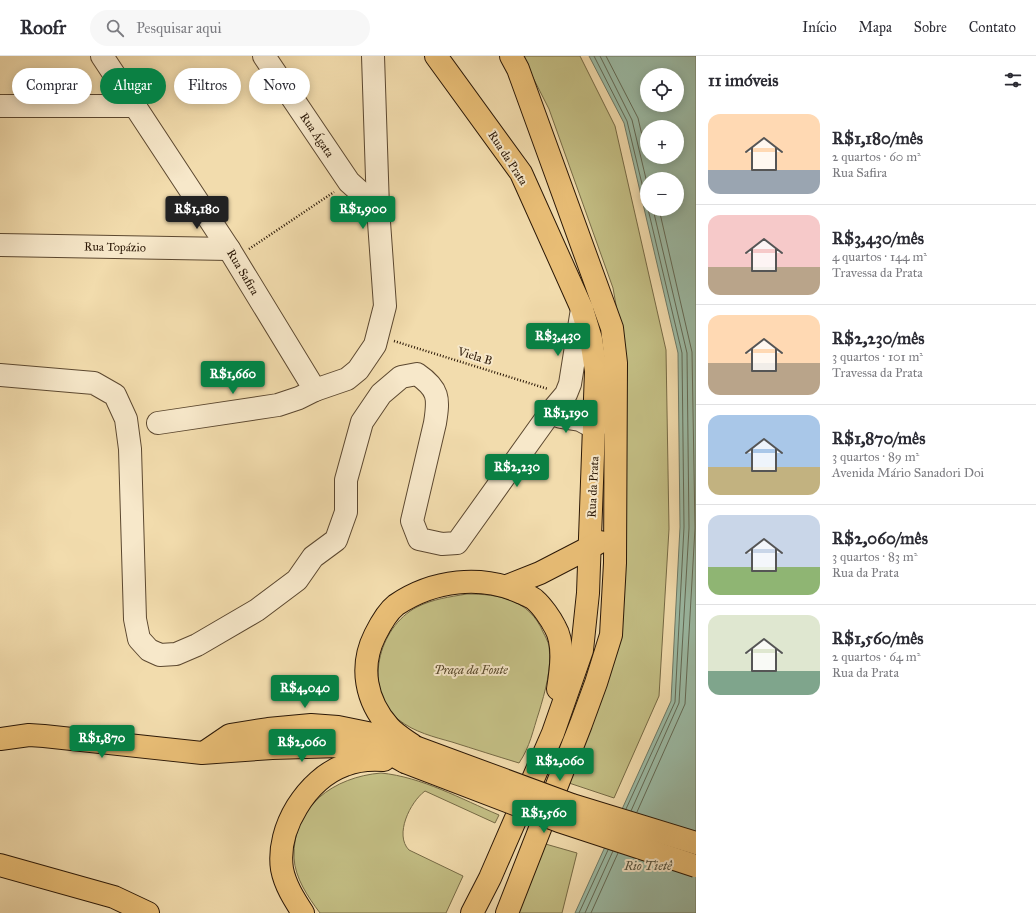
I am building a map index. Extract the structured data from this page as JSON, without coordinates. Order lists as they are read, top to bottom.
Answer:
{
  "streets": {
    "main road": ["Rua da Prata"],
    "street": ["Rua Ágata", "Rua Topázio", "Rua Safira"],
    "path": ["Viela B"]
  },
  "crossings": [
    ["Rua Topázio", "Rua Safira"]
  ],
  "water": ["Rio Tietê"],
  "parks": ["Praça da Fonte"],
  "page": {
    "header": "Roofr",
    "search": "Pesquisar aqui",
    "nav": [
      "Início",
      "Mapa",
      "Sobre",
      "Contato"
    ],
    "heading": "11 imóveis",
    "map_buttons": ["+", "−"],
    "chip": [
      "Comprar",
      "Alugar",
      "Filtros",
      "Novo"
    ],
    "list": [
      {
        "name": "R$1,180/mês",
        "note": "2 quartos · 60 m² · Rua Safira"
      },
      {
        "name": "R$3,430/mês",
        "note": "4 quartos · 144 m² · Travessa da Prata"
      },
      {
        "name": "R$2,230/mês",
        "note": "3 quartos · 101 m² · Travessa da Prata"
      },
      {
        "name": "R$1,870/mês",
        "note": "3 quartos · 89 m² · Avenida Mário Sanadori Doi"
      },
      {
        "name": "R$2,060/mês",
        "note": "3 quartos · 83 m² · Rua da Prata"
      },
      {
        "name": "R$1,560/mês",
        "note": "2 quartos · 64 m² · Rua da Prata"
      }
    ],
    "price": [
      "R$1,180",
      "R$1,900",
      "R$3,430",
      "R$1,660",
      "R$1,190",
      "R$2,230",
      "R$4,040",
      "R$1,870",
      "R$2,060",
      "R$2,060",
      "R$1,560"
    ]
  }
}
